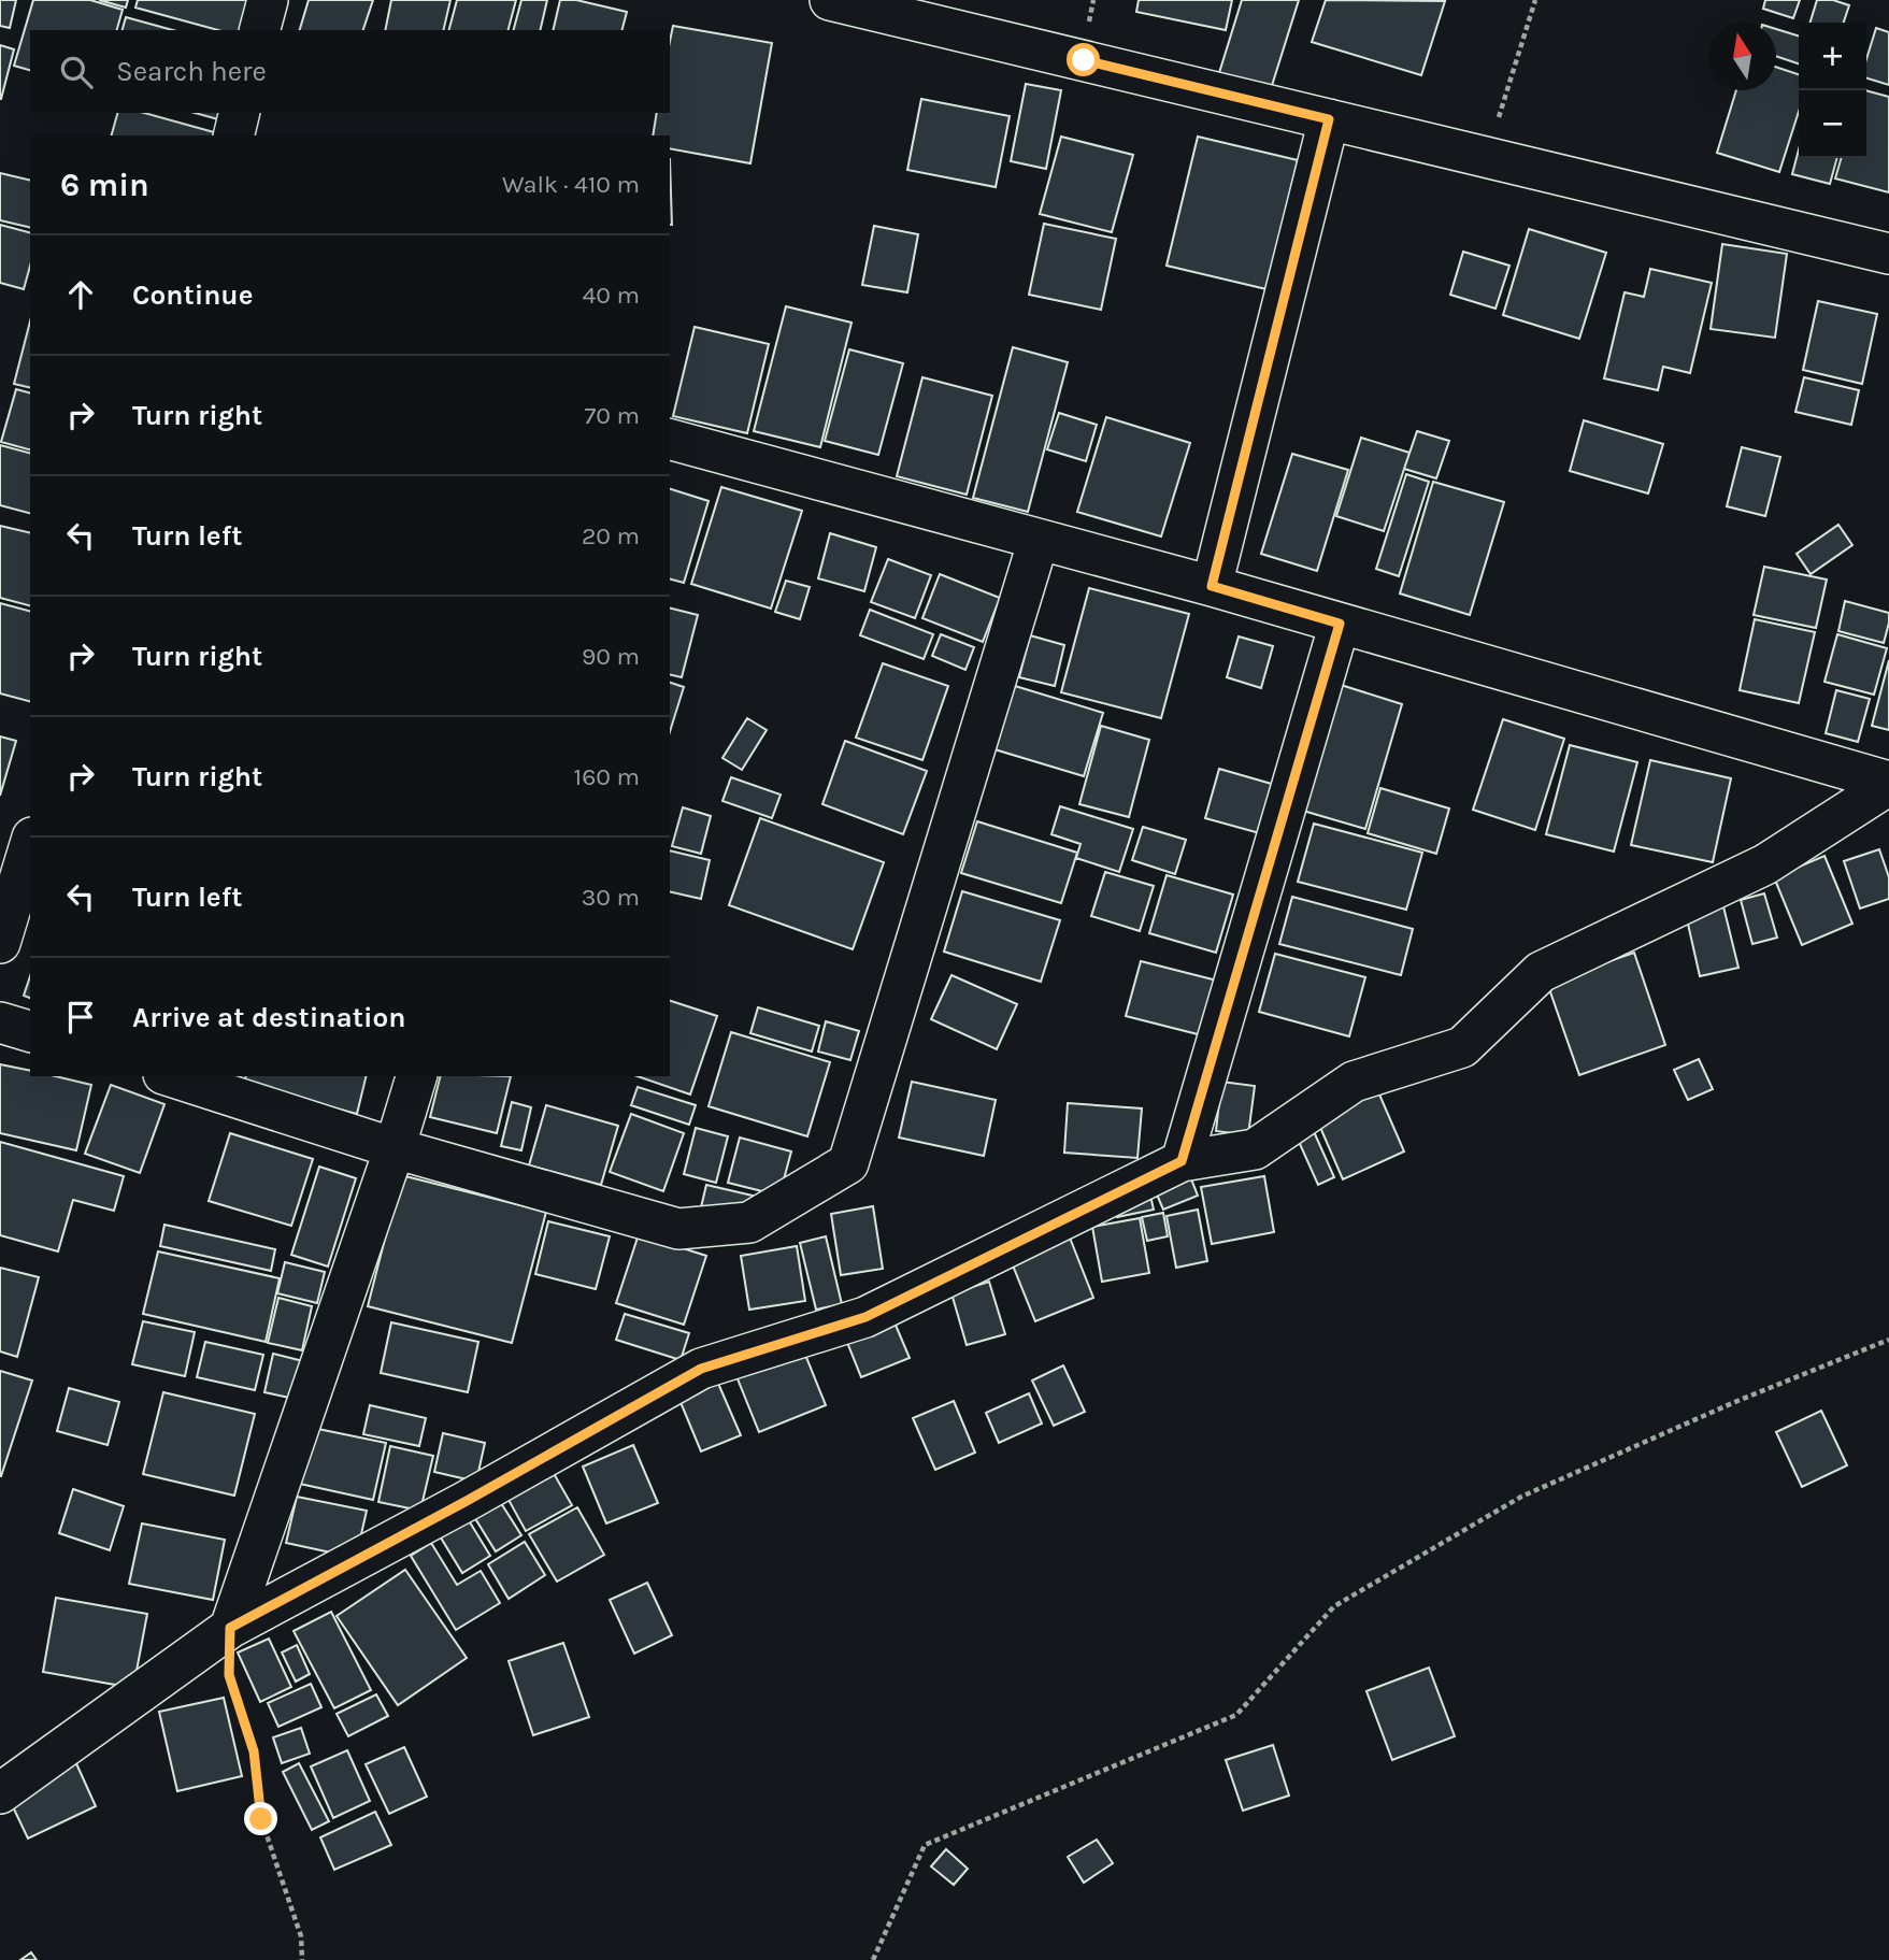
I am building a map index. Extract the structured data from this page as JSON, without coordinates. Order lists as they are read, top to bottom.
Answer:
{
  "north": "top",
  "page": {
    "map_buttons": ["+", "−"],
    "search": "Search here",
    "heading": ["6 min", "Walk · 410 m"],
    "list": [
      ["Continue", "40 m"],
      ["Turn right", "70 m"],
      ["Turn left", "20 m"],
      ["Turn right", "90 m"],
      ["Turn right", "160 m"],
      ["Turn left", "30 m"],
      "Arrive at destination"
    ]
  }
}
